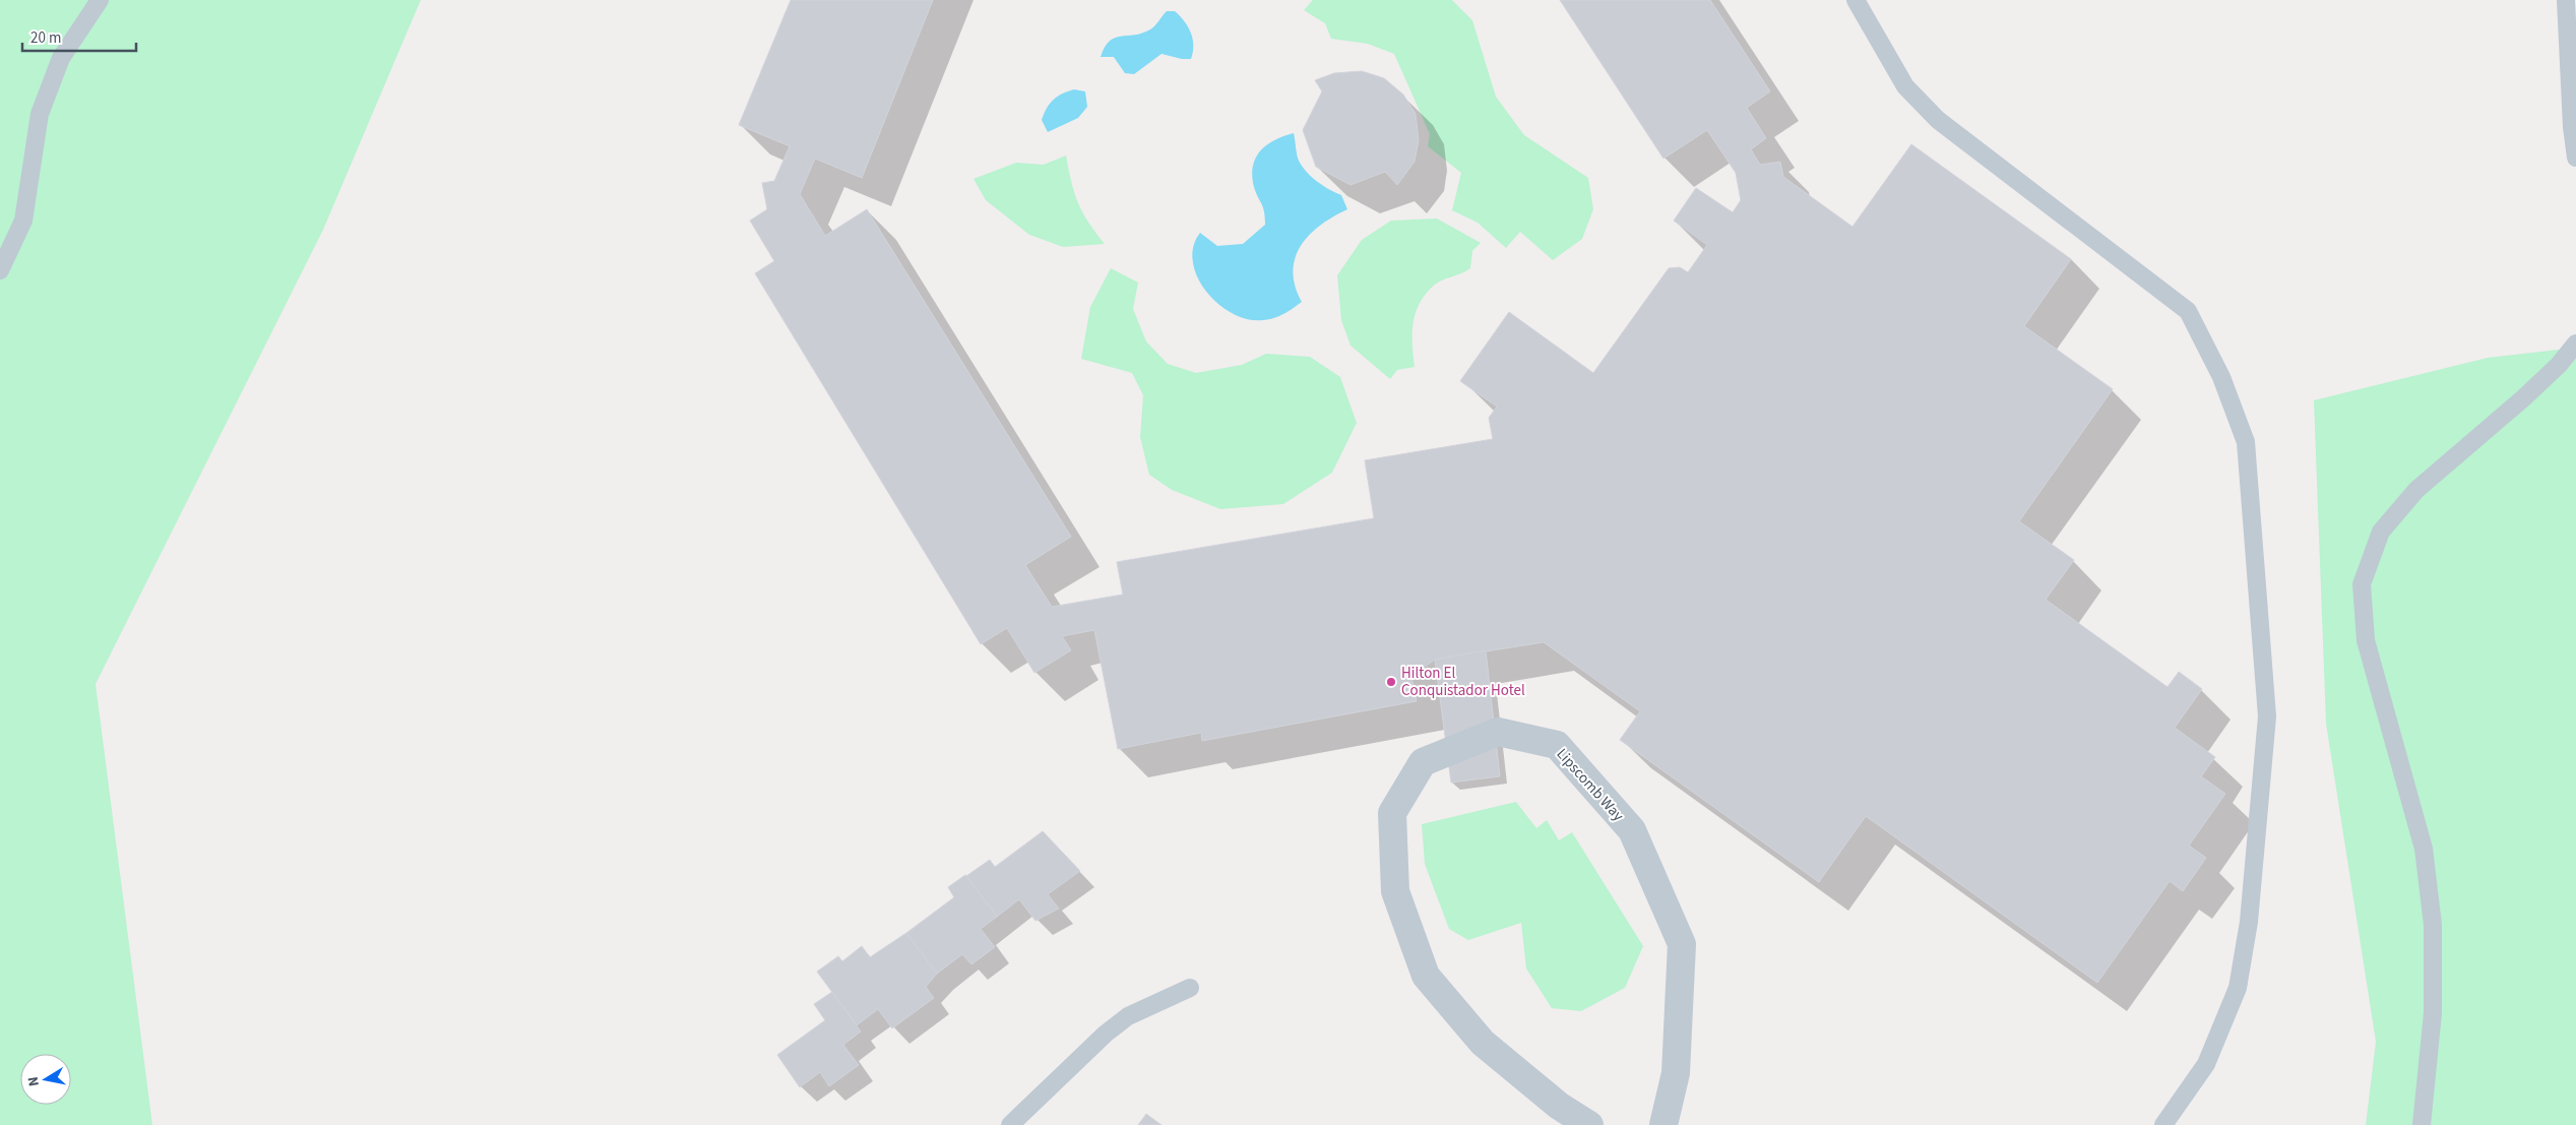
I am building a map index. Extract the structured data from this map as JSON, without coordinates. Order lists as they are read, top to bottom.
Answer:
{
  "streets": {
    "street": ["Lipscomb Way"]
  },
  "places": ["Hilton El Conquistador Hotel"],
  "scale_bar": "20 m",
  "north": "left"
}
